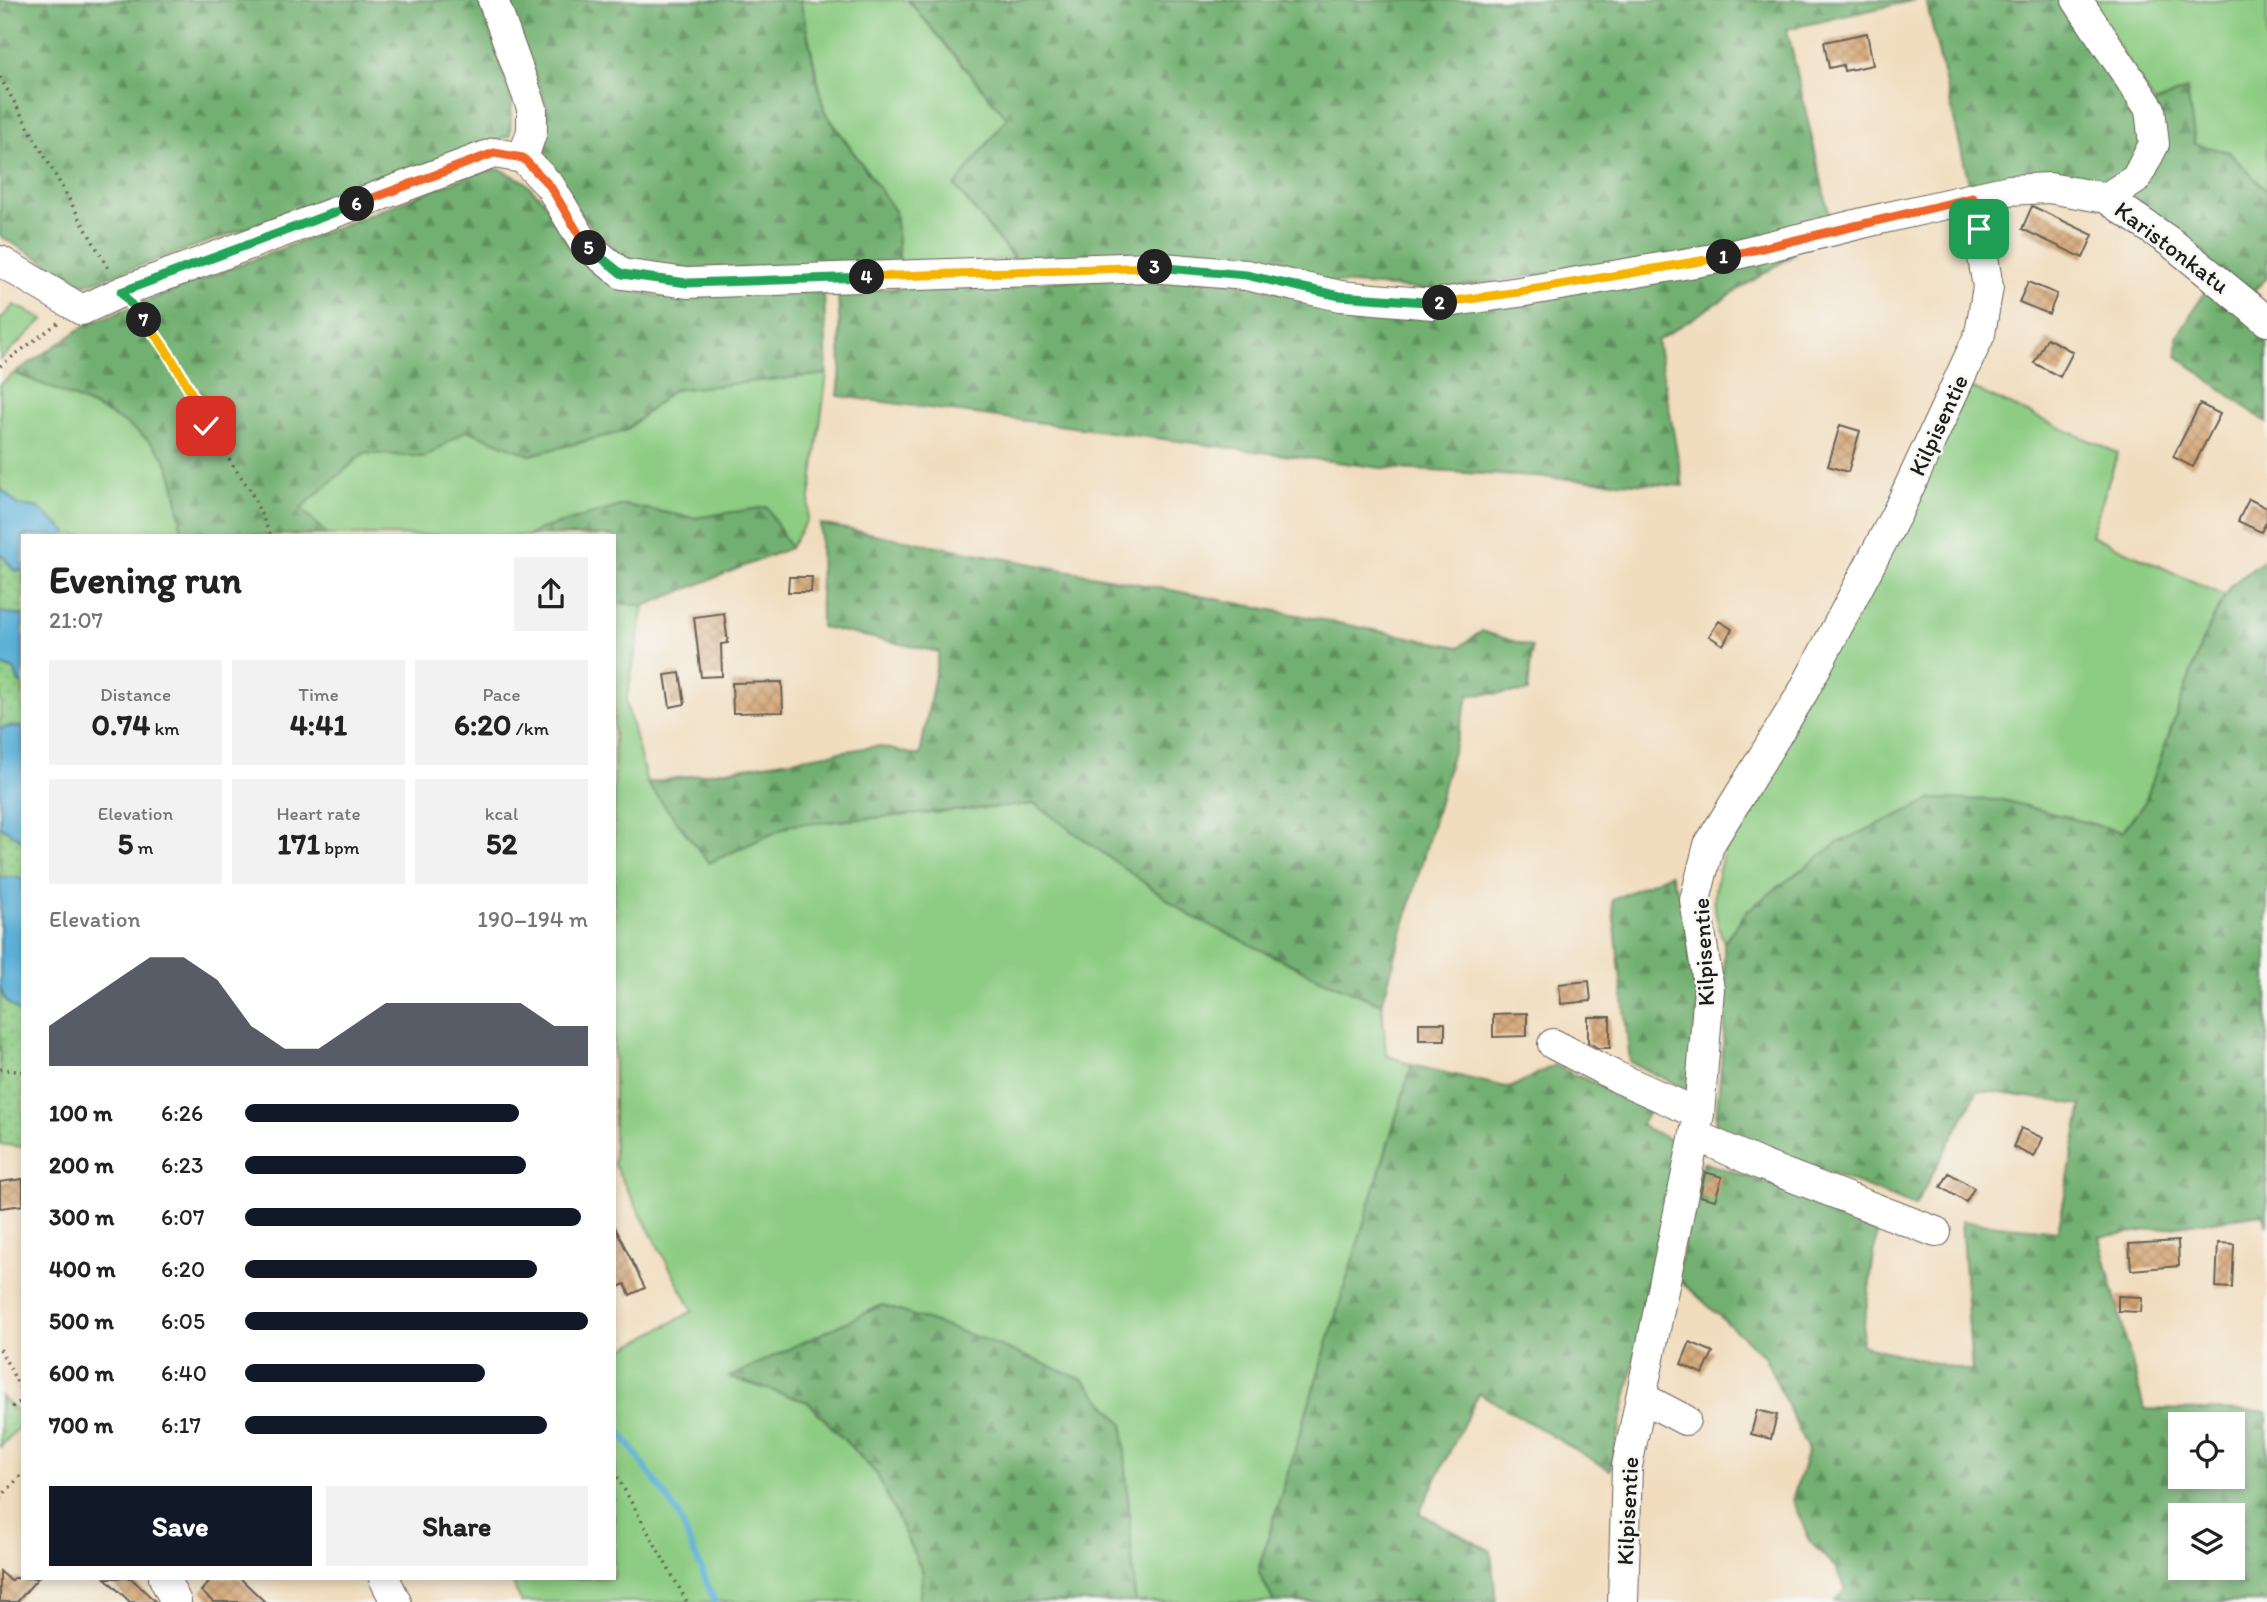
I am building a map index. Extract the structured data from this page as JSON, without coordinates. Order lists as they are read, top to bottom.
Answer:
{
  "streets": {
    "street": ["Karistonkatu", "Kilpisentie"]
  },
  "crossings": [
    ["Karistonkatu", "Kilpisentie"]
  ],
  "page": {
    "pins": [
      "6",
      "5",
      "1",
      "3",
      "4",
      "2",
      "7"
    ],
    "heading": ["Evening run", "21:07"],
    "stats": [
      ["Distance", "0.74 km"],
      ["Time", "4:41"],
      ["Pace", "6:20 /km"],
      ["Elevation", "5 m"],
      ["Heart rate", "171 bpm"],
      ["kcal", "52"]
    ],
    "chart": ["Elevation", "190–194 m"],
    "list": [
      {
        "name": "100 m",
        "note": "6:26"
      },
      {
        "name": "200 m",
        "note": "6:23"
      },
      {
        "name": "300 m",
        "note": "6:07"
      },
      {
        "name": "400 m",
        "note": "6:20"
      },
      {
        "name": "500 m",
        "note": "6:05"
      },
      {
        "name": "600 m",
        "note": "6:40"
      },
      {
        "name": "700 m",
        "note": "6:17"
      }
    ],
    "buttons": ["Save", "Share"]
  }
}
